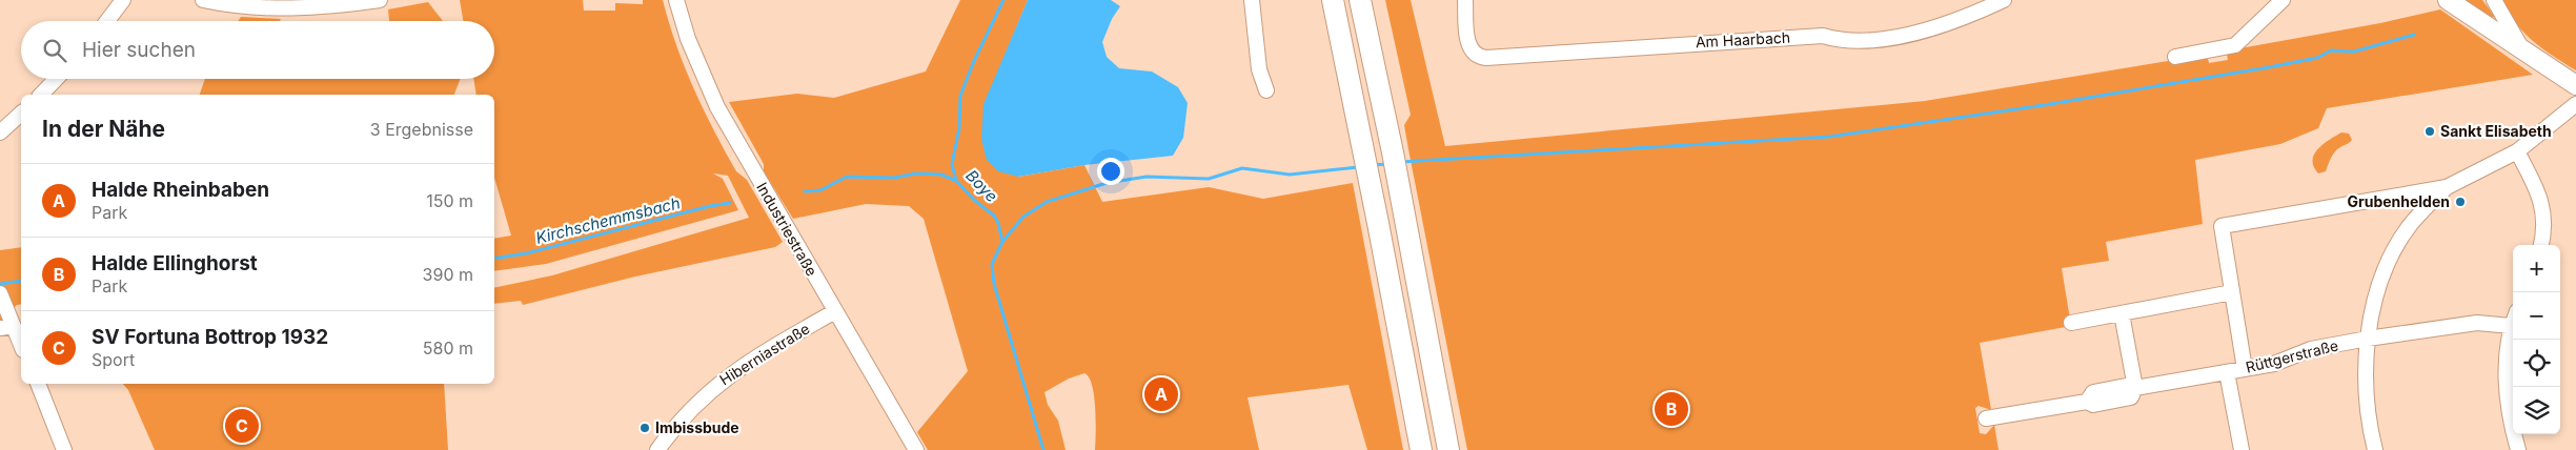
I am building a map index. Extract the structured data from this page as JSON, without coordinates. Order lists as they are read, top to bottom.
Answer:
{
  "streets": {
    "street": [
      "Am Haarbach",
      "Industriestraße",
      "Hiberniastraße",
      "Rüttgerstraße"
    ]
  },
  "crossings": [
    ["Industriestraße", "Hiberniastraße"]
  ],
  "water": ["Boye", "Kirchschemmsbach"],
  "places": ["Sankt Elisabeth", "Grubenhelden", "Imbissbude"],
  "page": {
    "search": "Hier suchen",
    "heading": ["In der Nähe", "3 Ergebnisse"],
    "list": [
      {
        "mark": "A",
        "name": "Halde Rheinbaben",
        "note": "Park",
        "value": "150 m"
      },
      {
        "mark": "B",
        "name": "Halde Ellinghorst",
        "note": "Park",
        "value": "390 m"
      },
      {
        "mark": "C",
        "name": "SV Fortuna Bottrop 1932",
        "note": "Sport",
        "value": "580 m"
      }
    ],
    "map_buttons": ["+", "−"],
    "pins": ["A", "B", "C"]
  }
}
